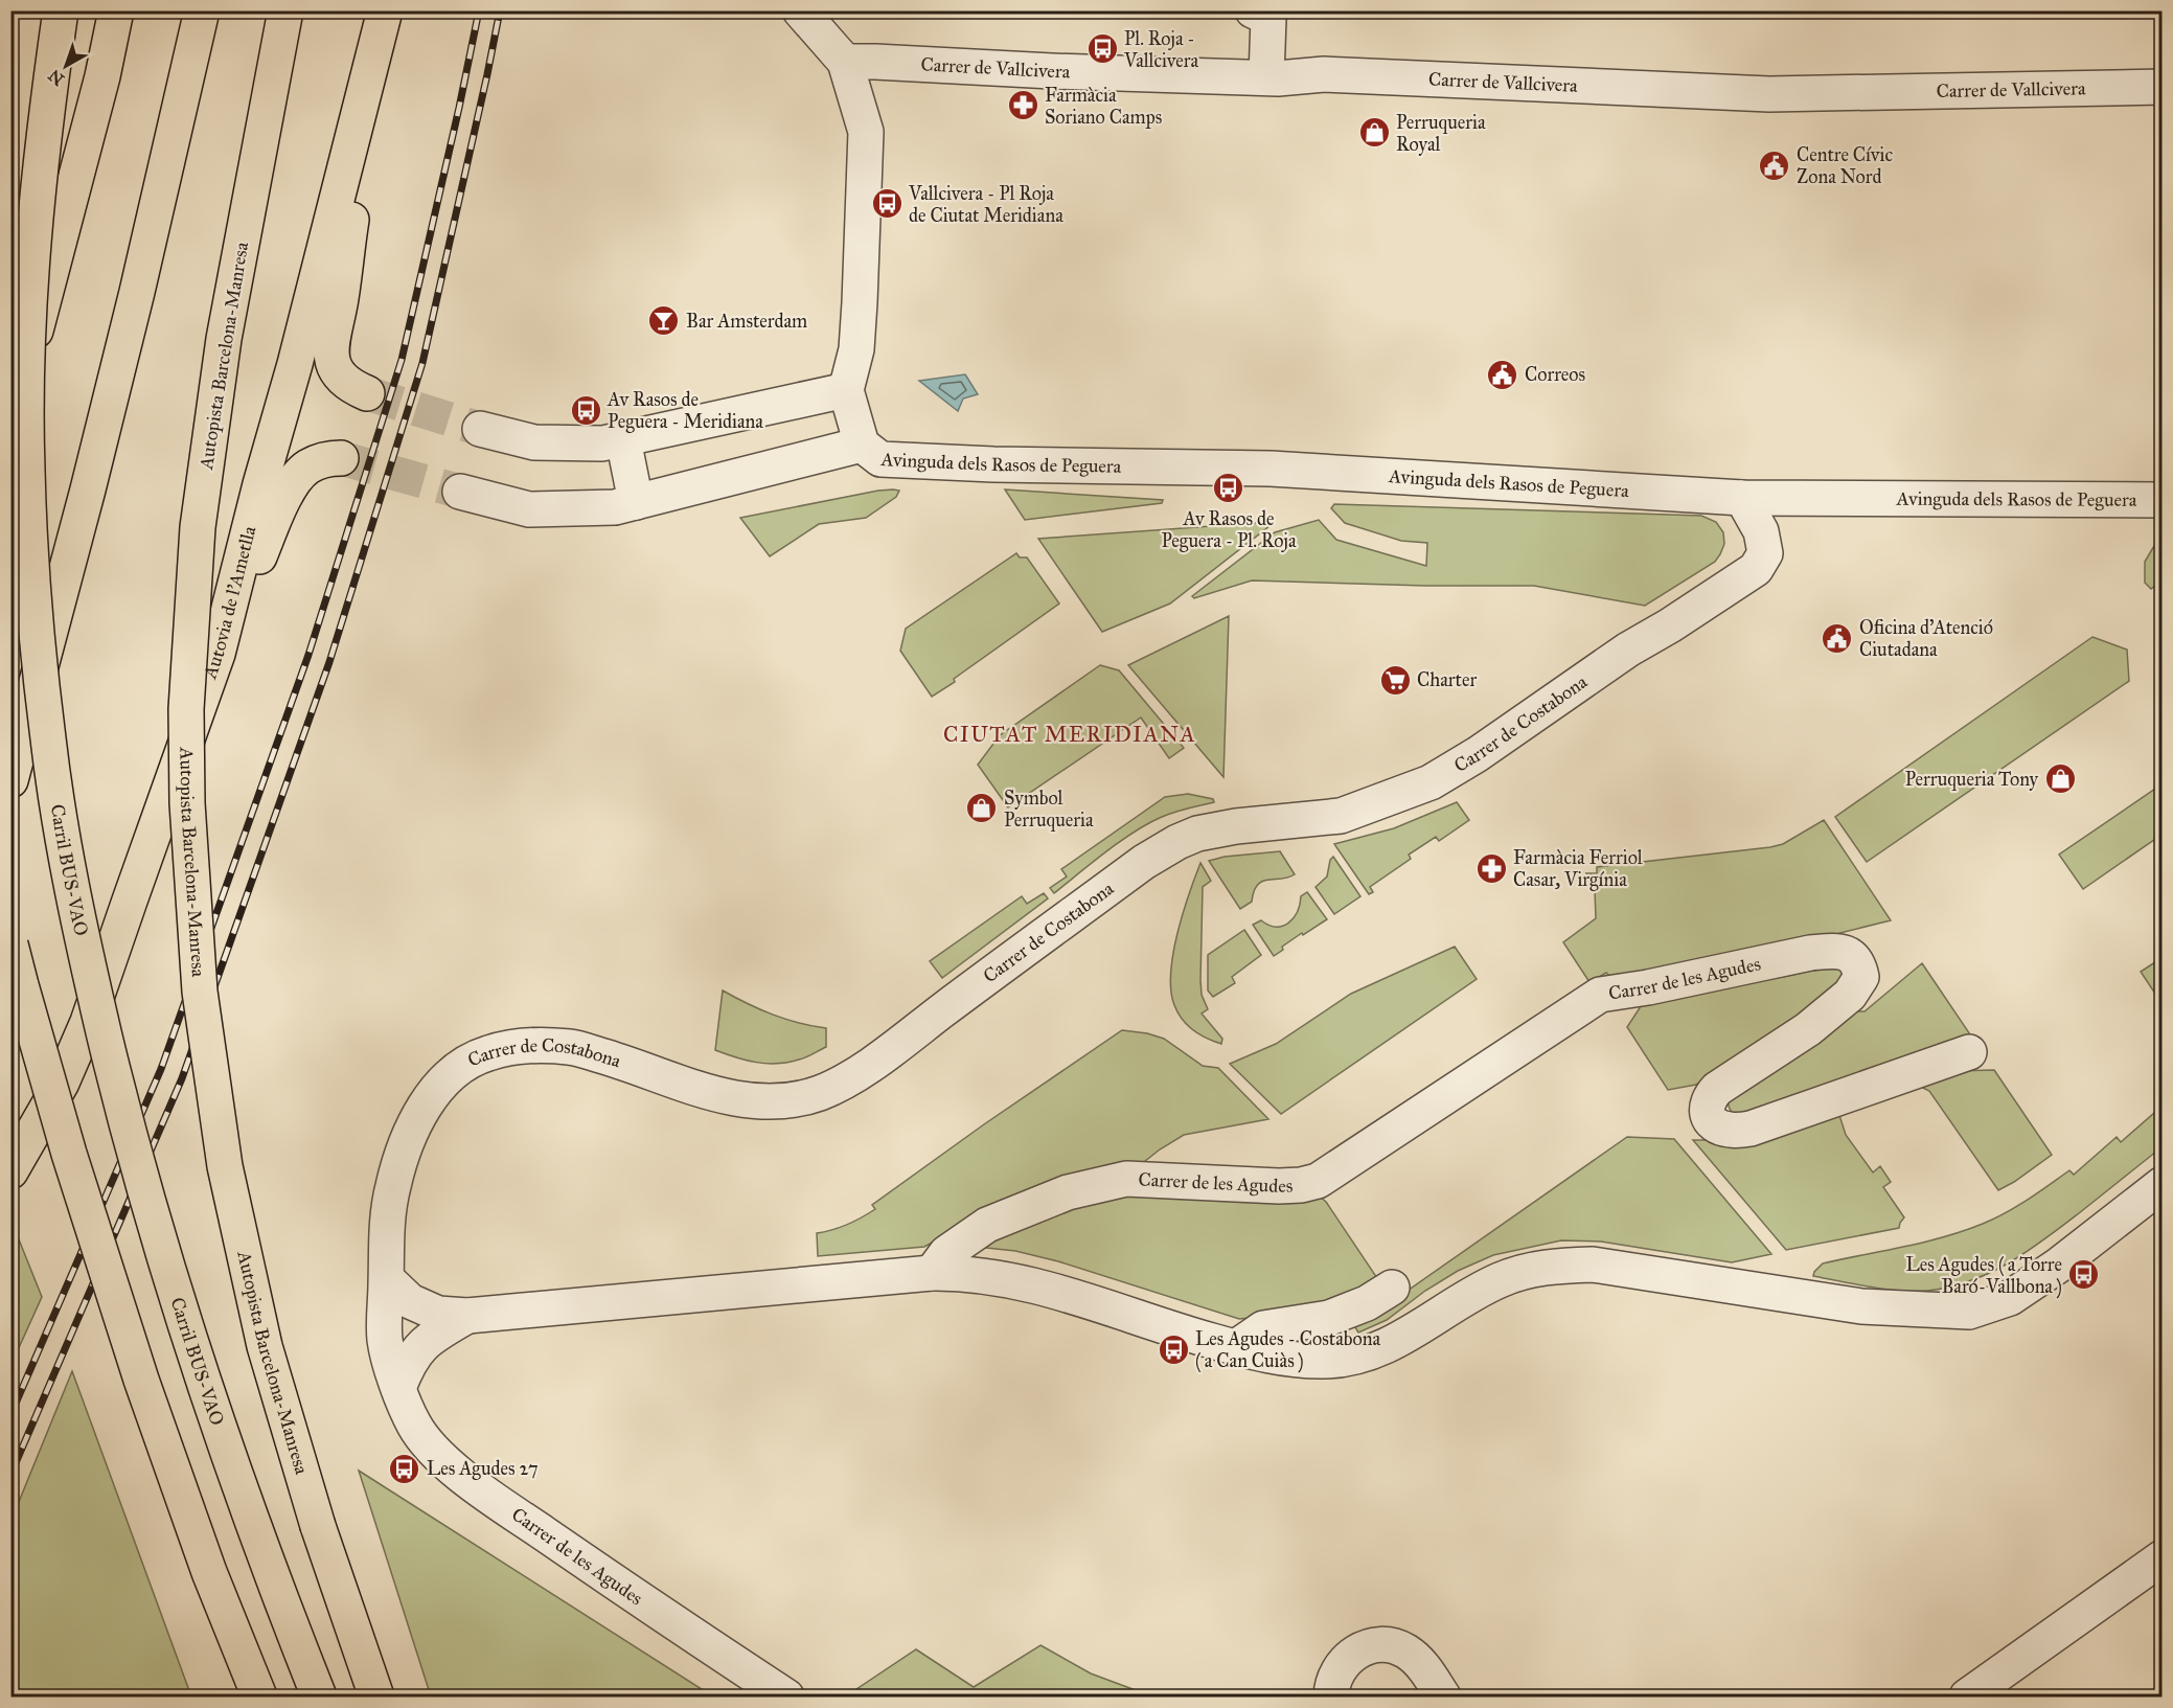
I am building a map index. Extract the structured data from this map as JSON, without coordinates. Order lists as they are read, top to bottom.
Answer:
{
  "streets": {
    "highway": ["Autopista Barcelona-Manresa", "Autovia de l'Ametlla", "Carril BUS-VAO"],
    "street": [
      "Carrer de Vallcivera",
      "Avinguda dels Rasos de Peguera",
      "Carrer de Costabona",
      "Carrer de les Agudes"
    ]
  },
  "crossings": [
    ["Avinguda dels Rasos de Peguera", "Carrer de Costabona"],
    ["Carrer de Costabona", "Carrer de les Agudes"]
  ],
  "districts": ["CIUTAT MERIDIANA"],
  "places": {
    "bus stop": [
      "Pl. Roja - Vallcivera",
      "Vallcivera - Pl Roja de Ciutat Meridiana",
      "Av Rasos de Peguera - Meridiana",
      "Av Rasos de Peguera - Pl. Roja",
      "Les Agudes ( a Torre Baró-Vallbona )",
      "Les Agudes - Costabona ( a Can Cuiàs )",
      "Les Agudes 27"
    ],
    "pharmacy": ["Farmàcia Soriano Camps", "Farmàcia Ferriol Casar, Virgínia"],
    "shop": ["Perruqueria Royal", "Perruqueria Tony", "Symbol Perruqueria"],
    "public building": ["Centre Cívic Zona Nord", "Correos", "Oficina d'Atenció Ciutadana"],
    "bar": ["Bar Amsterdam"],
    "supermarket": ["Charter"]
  },
  "north": "bottom left"
}
